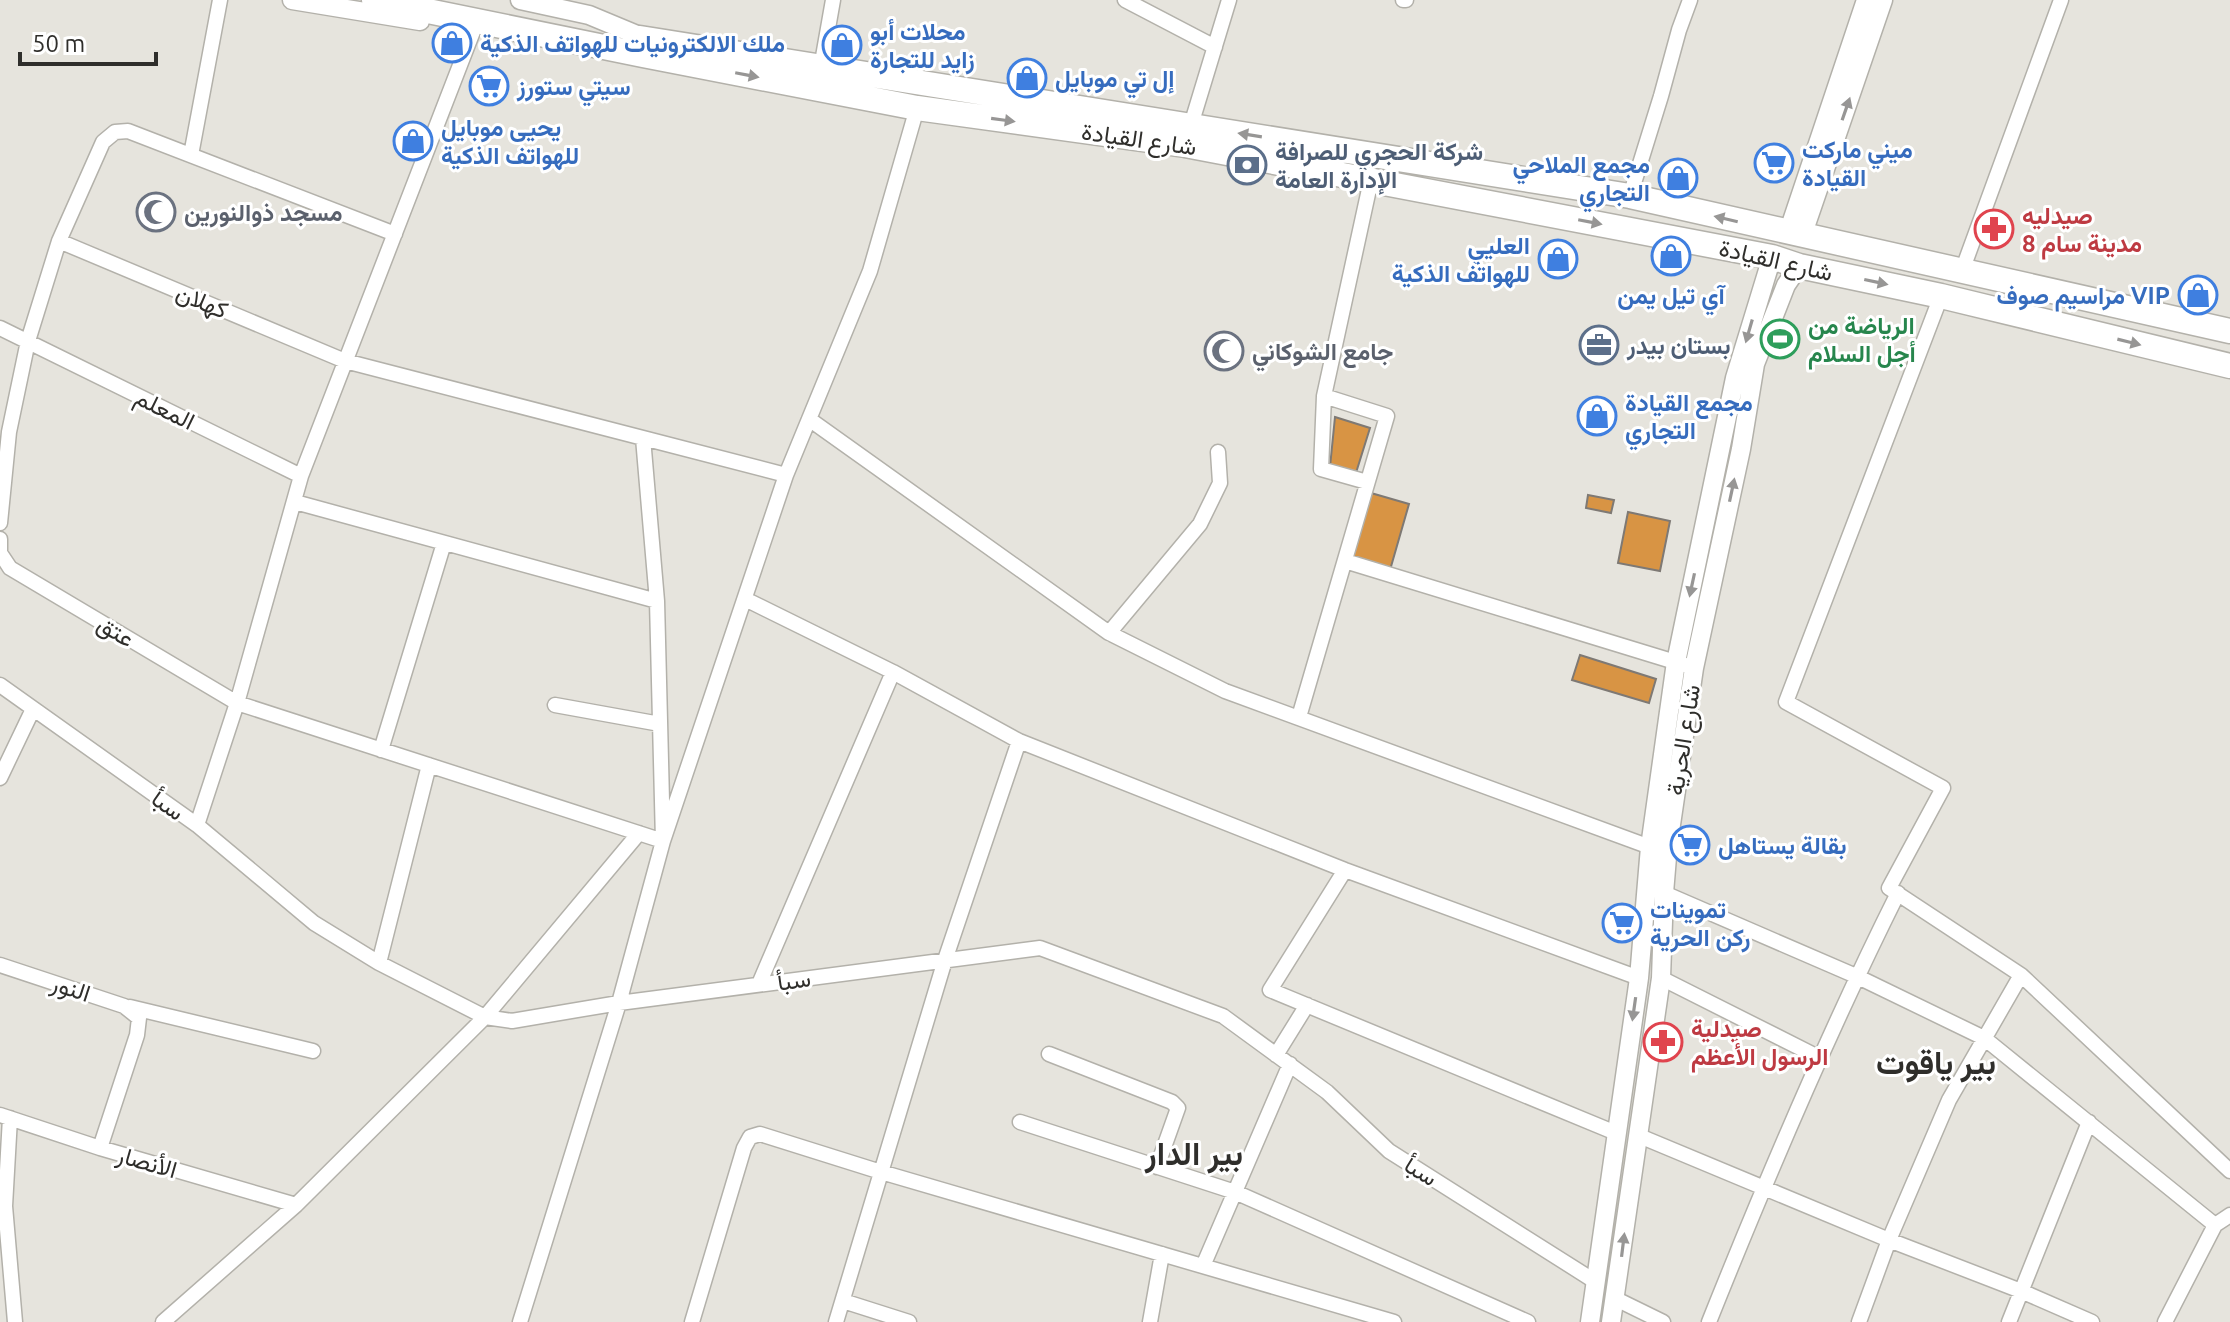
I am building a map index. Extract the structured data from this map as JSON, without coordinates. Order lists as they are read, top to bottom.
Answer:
{
  "streets": {
    "main road": ["شارع القيادة"],
    "street": [
      "كهلان",
      "المعلم",
      "عتق",
      "شارع الحرية",
      "سبأ",
      "النور",
      "الأنصار"
    ]
  },
  "crossings": [
    ["شارع القيادة", "شارع الحرية"],
    ["النور", "الأنصار"]
  ],
  "districts": ["بير ياقوت", "بير الدار"],
  "places": {
    "shop": [
      "ملك الالكترونيات للهواتف الذكية",
      "محلات أبو زايد للتجارة",
      "إل تي موبايل",
      "يحيى موبايل للهواتف الذكية",
      "مجمع الملاحي التجاري",
      "آي تيل يمن",
      "العليي للهواتف الذكية",
      "مراسيم صوف VIP",
      "مجمع القيادة التجاري"
    ],
    "supermarket": [
      "سيتي ستورز",
      "ميني ماركت القيادة",
      "بقالة يستاهل",
      "تموينات ركن الحرية"
    ],
    "bank": ["شركة الحجري للصرافة الإدارة العامة"],
    "mosque": ["مسجد ذوالنورين", "جامع الشوكاني"],
    "pharmacy": ["صيدليه مدينة سام 8", "صيدلية الرسول الأعظم"],
    "sports": ["الرياضة من أجل السلام"],
    "office": ["بستان بيدر"]
  },
  "scale_bar": "50 m"
}
